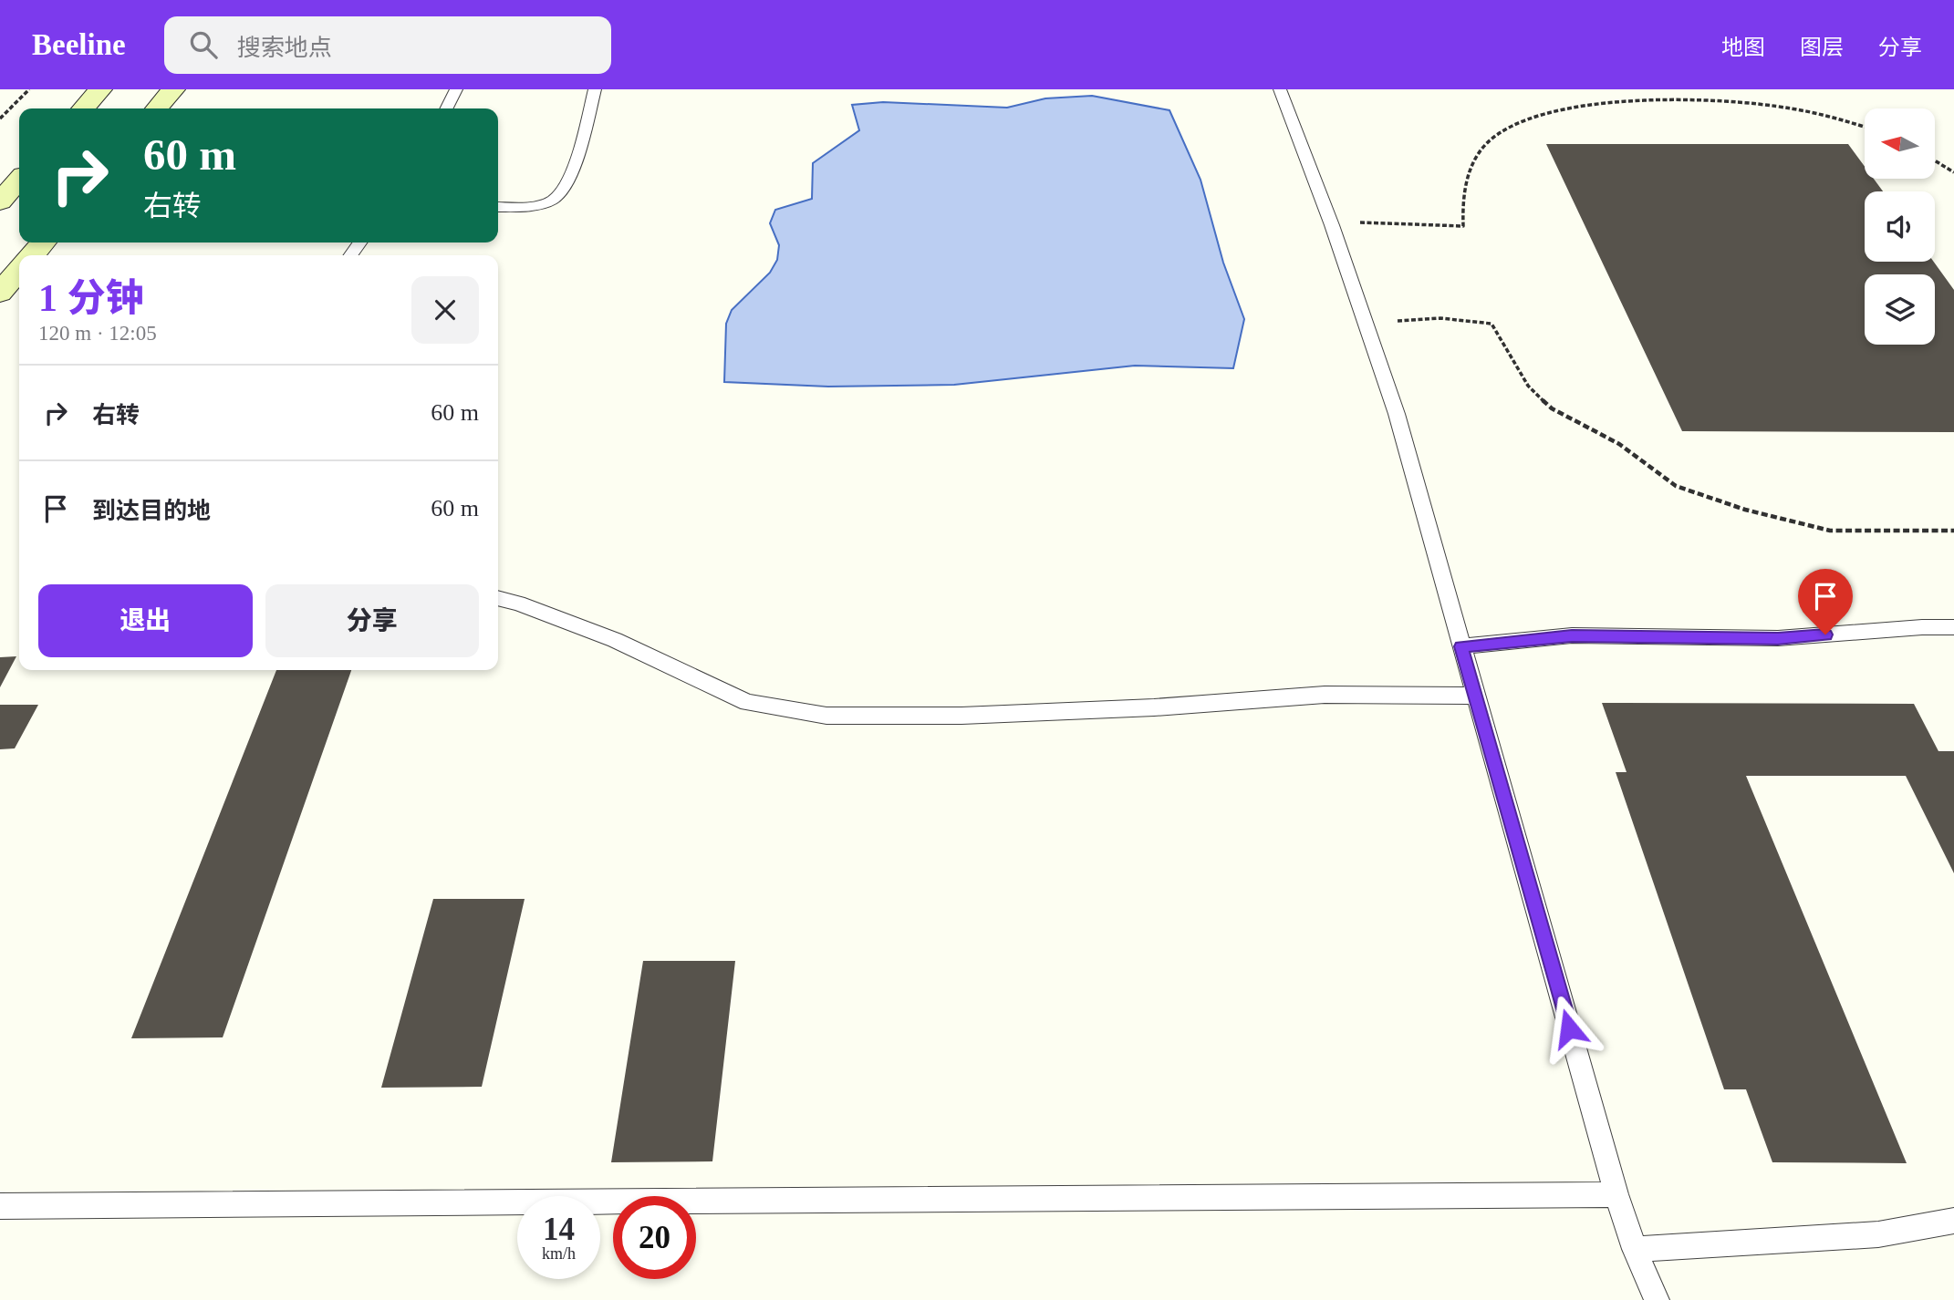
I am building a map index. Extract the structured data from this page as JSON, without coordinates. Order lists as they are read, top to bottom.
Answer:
{
  "north": "left",
  "page": {
    "header": "Beeline",
    "search": "搜索地点",
    "nav": ["地图", "图层", "分享"],
    "turn": ["60 m", "右转"],
    "heading": ["1 分钟", "120 m · 12:05"],
    "list": [
      {
        "name": "右转",
        "value": "60 m"
      },
      {
        "name": "到达目的地",
        "value": "60 m"
      }
    ],
    "buttons": ["退出", "分享"],
    "speed": "14 km/h",
    "limit": "20"
  }
}
